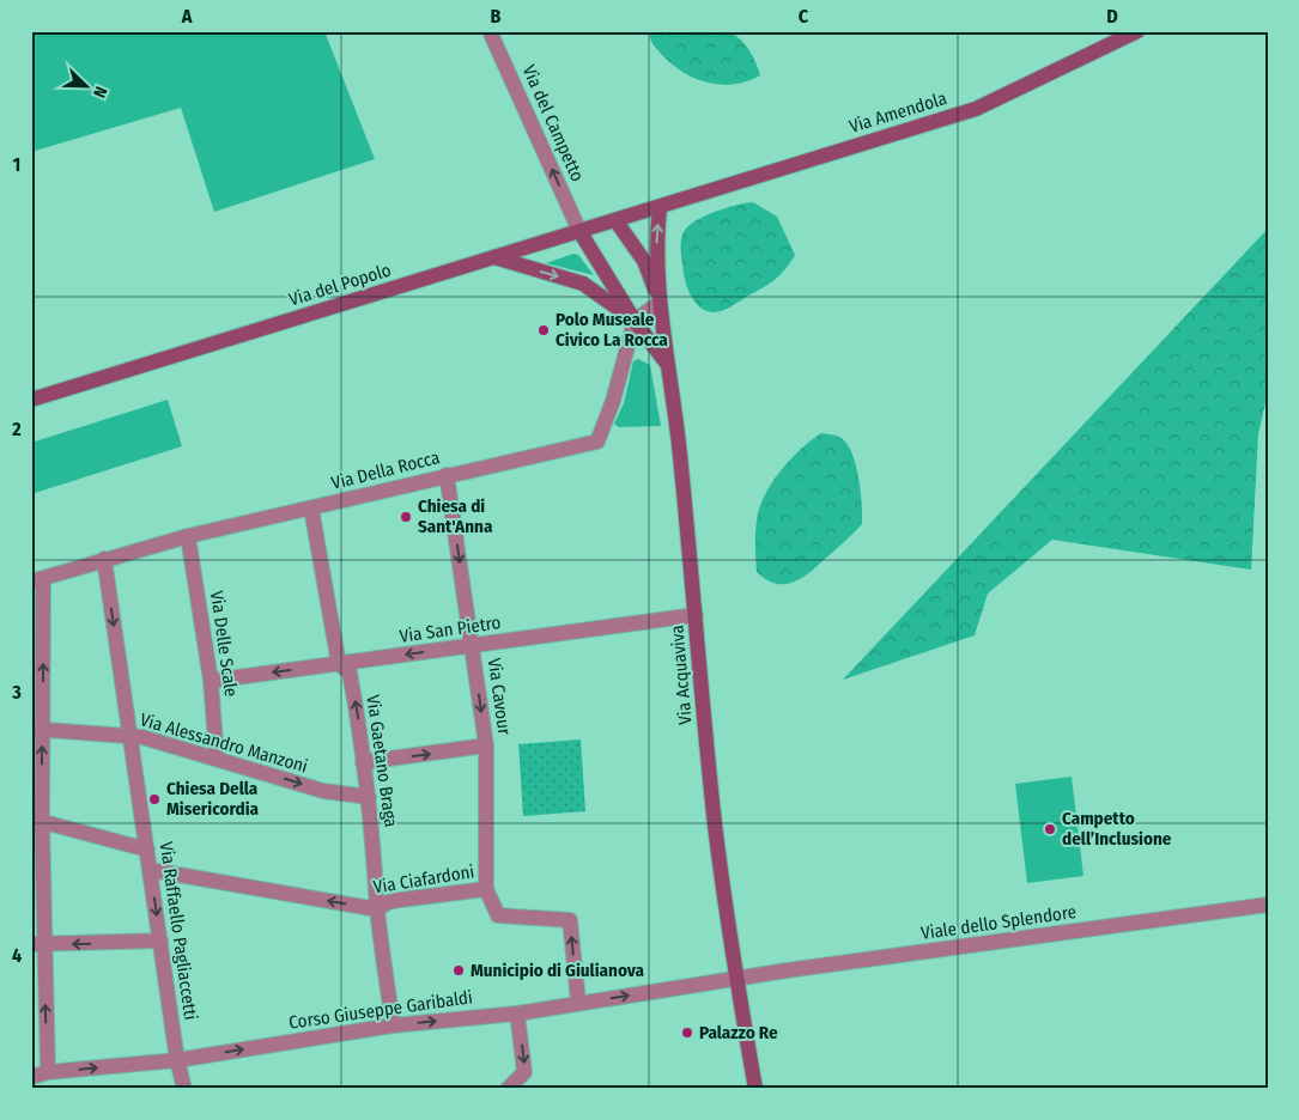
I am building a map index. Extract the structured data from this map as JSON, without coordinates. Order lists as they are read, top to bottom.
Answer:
{
  "streets": {
    "main road": ["Via Amendola", "Via del Popolo", "Via Acquaviva"],
    "street": [
      "Via del Campetto",
      "Via Della Rocca",
      "Via San Pietro",
      "Via Delle Scale",
      "Via Cavour",
      "Via Alessandro Manzoni",
      "Via Gaetano Braga",
      "Via Ciafardoni",
      "Viale dello Splendore",
      "Via Raffaello Pagliaccetti",
      "Corso Giuseppe Garibaldi"
    ]
  },
  "crossings": [
    ["Via Amendola", "Via del Popolo"],
    ["Via Amendola", "Via Acquaviva"],
    ["Via del Campetto", "Via del Popolo"],
    ["Via del Campetto", "Via Acquaviva"],
    ["Via del Popolo", "Via Acquaviva"],
    ["Via Della Rocca", "Via Delle Scale"],
    ["Via Della Rocca", "Via Acquaviva"],
    ["Via Della Rocca", "Via Cavour"],
    ["Via Della Rocca", "Via Gaetano Braga"],
    ["Via Della Rocca", "Via Raffaello Pagliaccetti"],
    ["Via San Pietro", "Via Delle Scale"],
    ["Via San Pietro", "Via Acquaviva"],
    ["Via San Pietro", "Via Cavour"],
    ["Via San Pietro", "Via Gaetano Braga"],
    ["Via Delle Scale", "Via Alessandro Manzoni"],
    ["Via Acquaviva", "Viale dello Splendore"],
    ["Via Acquaviva", "Corso Giuseppe Garibaldi"],
    ["Via Cavour", "Via Ciafardoni"],
    ["Via Alessandro Manzoni", "Via Gaetano Braga"],
    ["Via Alessandro Manzoni", "Via Raffaello Pagliaccetti"],
    ["Via Gaetano Braga", "Via Ciafardoni"],
    ["Via Gaetano Braga", "Corso Giuseppe Garibaldi"],
    ["Via Ciafardoni", "Via Raffaello Pagliaccetti"],
    ["Via Ciafardoni", "Corso Giuseppe Garibaldi"],
    ["Viale dello Splendore", "Corso Giuseppe Garibaldi"],
    ["Via Raffaello Pagliaccetti", "Corso Giuseppe Garibaldi"]
  ],
  "one_way": [
    "Via del Campetto",
    "Via Cavour",
    "Via Alessandro Manzoni",
    "Via Ciafardoni",
    "Corso Giuseppe Garibaldi"
  ],
  "places": [
    "Polo Museale Civico La Rocca",
    "Chiesa di Sant'Anna",
    "Chiesa Della Misericordia",
    "Campetto dell’Inclusione",
    "Municipio di Giulianova",
    "Palazzo Re"
  ],
  "north": "bottom right",
  "grid": {
    "columns": [
      "A",
      "B",
      "C",
      "D"
    ],
    "rows": [
      "1",
      "2",
      "3",
      "4"
    ]
  }
}
